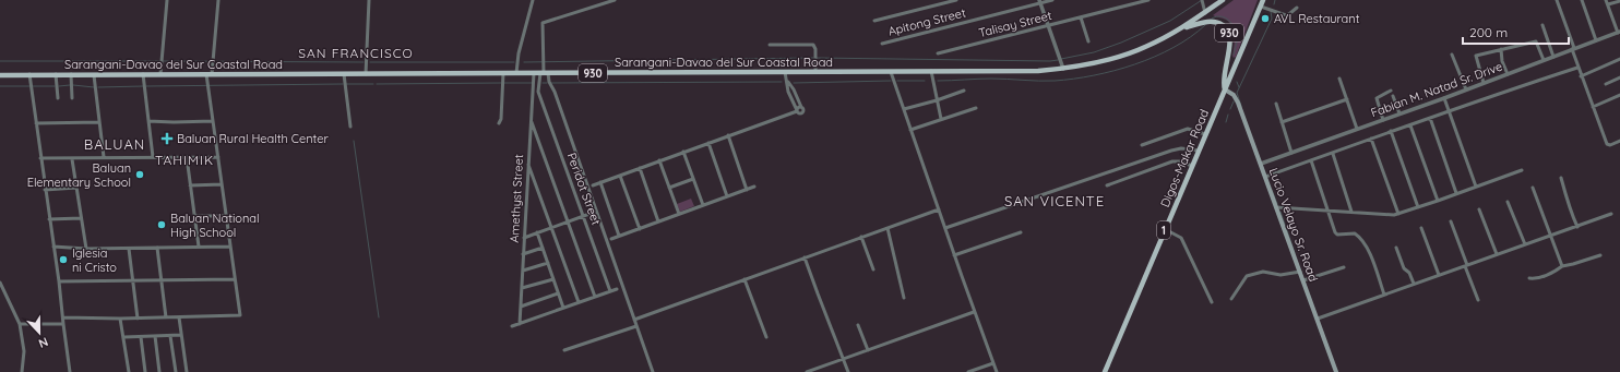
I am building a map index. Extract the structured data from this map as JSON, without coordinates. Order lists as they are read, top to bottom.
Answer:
{
  "streets": {
    "main road": [
      "930",
      "Sarangani-Davao del Sur Coastal Road",
      "Digos-Makar Road",
      "Lucio Velayo Sr. Road",
      "1"
    ],
    "street": [
      "Apitong Street",
      "Talisay Street",
      "Fabian M. Natad Sr. Drive",
      "Peridot Street",
      "Amethyst Street"
    ]
  },
  "crossings": [
    ["Sarangani-Davao del Sur Coastal Road", "Digos-Makar Road"],
    ["Sarangani-Davao del Sur Coastal Road", "Amethyst Street"],
    ["Sarangani-Davao del Sur Coastal Road", "Lucio Velayo Sr. Road"],
    ["Fabian M. Natad Sr. Drive", "Lucio Velayo Sr. Road"],
    ["Digos-Makar Road", "Lucio Velayo Sr. Road"]
  ],
  "districts": [
    "SAN FRANCISCO",
    "BALUAN",
    "TAHIMIK",
    "SAN VICENTE"
  ],
  "places": {
    "other": [
      "AVL Restaurant",
      "Baluan Elementary School",
      "Baluan National High School",
      "Iglesia ni Cristo"
    ],
    "health": ["Baluan Rural Health Center"]
  },
  "scale_bar": "200 m",
  "north": "bottom"
}
